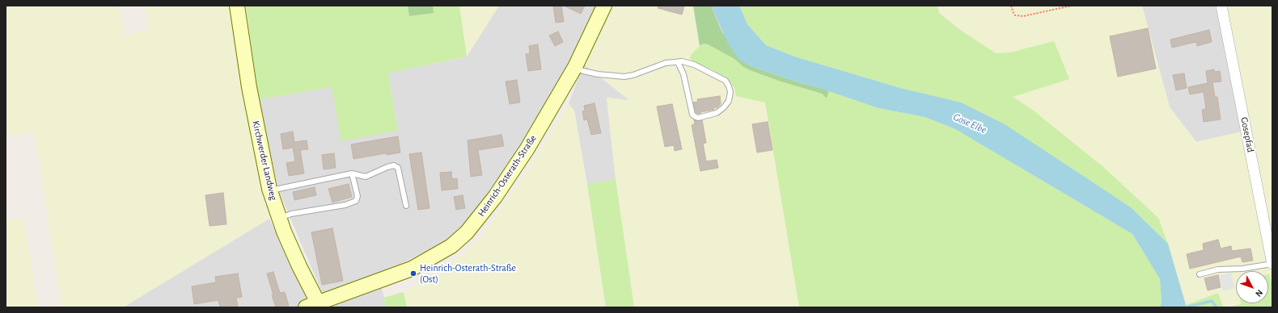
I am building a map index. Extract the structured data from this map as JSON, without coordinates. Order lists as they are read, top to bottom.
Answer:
{
  "streets": {
    "street": ["Gosepfad", "Kirchwerder Landweg", "Heinrich-Osterath-Straße"]
  },
  "crossings": [
    ["Kirchwerder Landweg", "Heinrich-Osterath-Straße"]
  ],
  "water": ["Gose Elbe"],
  "places": ["Heinrich-Osterath-Straße (Ost)"],
  "north": "bottom right"
}
